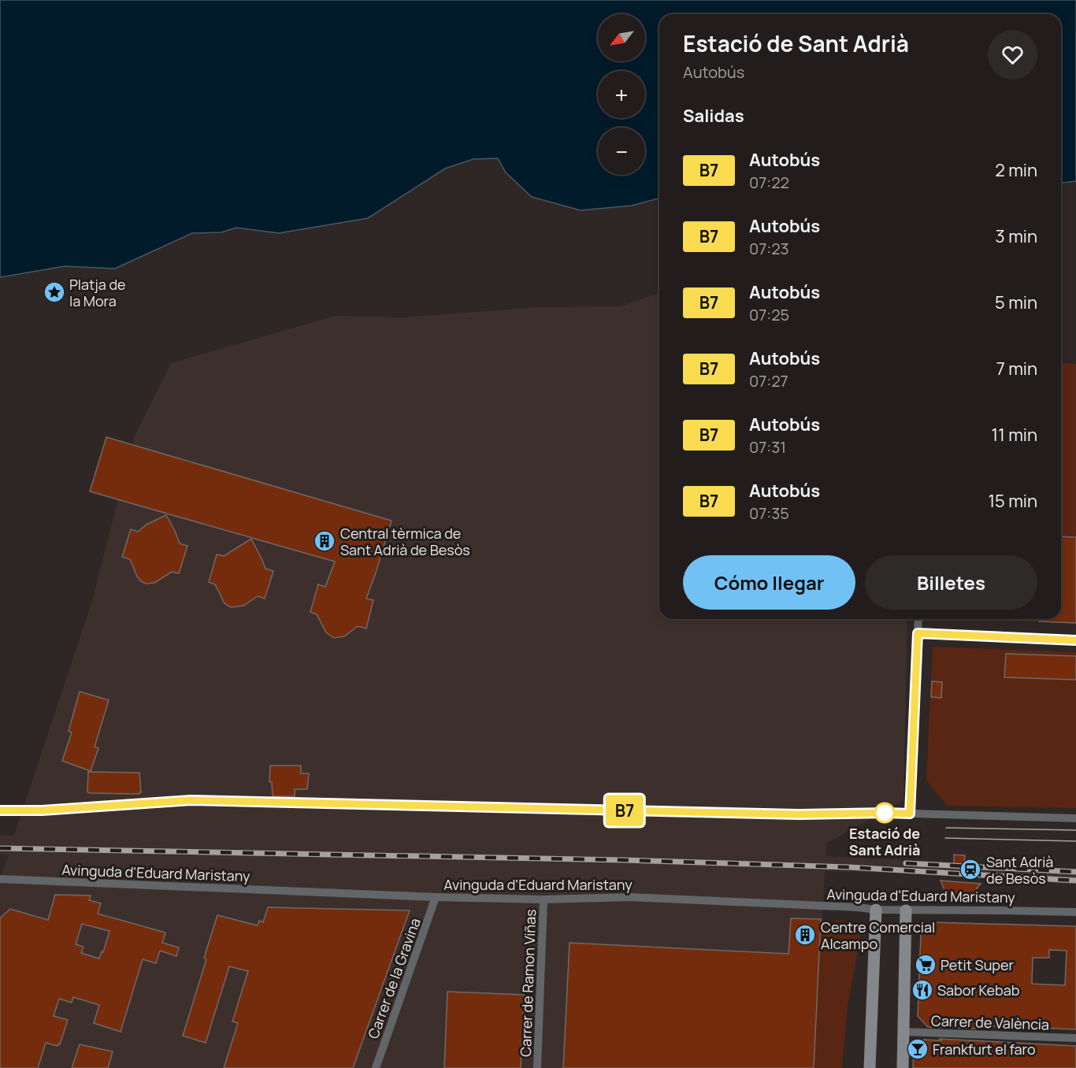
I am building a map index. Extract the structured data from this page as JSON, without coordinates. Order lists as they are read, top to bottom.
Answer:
{
  "streets": {
    "street": [
      "Avinguda d'Eduard Maristany",
      "Carrer de la Gravina",
      "Carrer de Ramon Viñas",
      "Carrer de València"
    ]
  },
  "crossings": [
    ["Avinguda d'Eduard Maristany", "Carrer de la Gravina"],
    ["Avinguda d'Eduard Maristany", "Carrer de Ramon Viñas"]
  ],
  "places": {
    "place": ["Platja de la Mora"],
    "building": ["Central tèrmica de Sant Adrià de Besòs", "Centre Comercial Alcampo"],
    "other": ["Estació de Sant Adrià"],
    "station": ["Sant Adrià de Besòs"],
    "supermarket": ["Petit Super"],
    "restaurant": ["Sabor Kebab"],
    "bar": ["Frankfurt el faro"]
  },
  "lines": ["bus line B7"],
  "north": "bottom left",
  "page": {
    "on_map": "B7",
    "map_buttons": ["+", "−"],
    "heading": [
      ["Estació de Sant Adrià", "Autobús"],
      "Salidas"
    ],
    "list": [
      {
        "mark": "B7",
        "name": "Autobús",
        "note": "07:22",
        "value": "2 min"
      },
      {
        "mark": "B7",
        "name": "Autobús",
        "note": "07:23",
        "value": "3 min"
      },
      {
        "mark": "B7",
        "name": "Autobús",
        "note": "07:25",
        "value": "5 min"
      },
      {
        "mark": "B7",
        "name": "Autobús",
        "note": "07:27",
        "value": "7 min"
      },
      {
        "mark": "B7",
        "name": "Autobús",
        "note": "07:31",
        "value": "11 min"
      },
      {
        "mark": "B7",
        "name": "Autobús",
        "note": "07:35",
        "value": "15 min"
      }
    ],
    "buttons": ["Cómo llegar", "Billetes"]
  }
}
